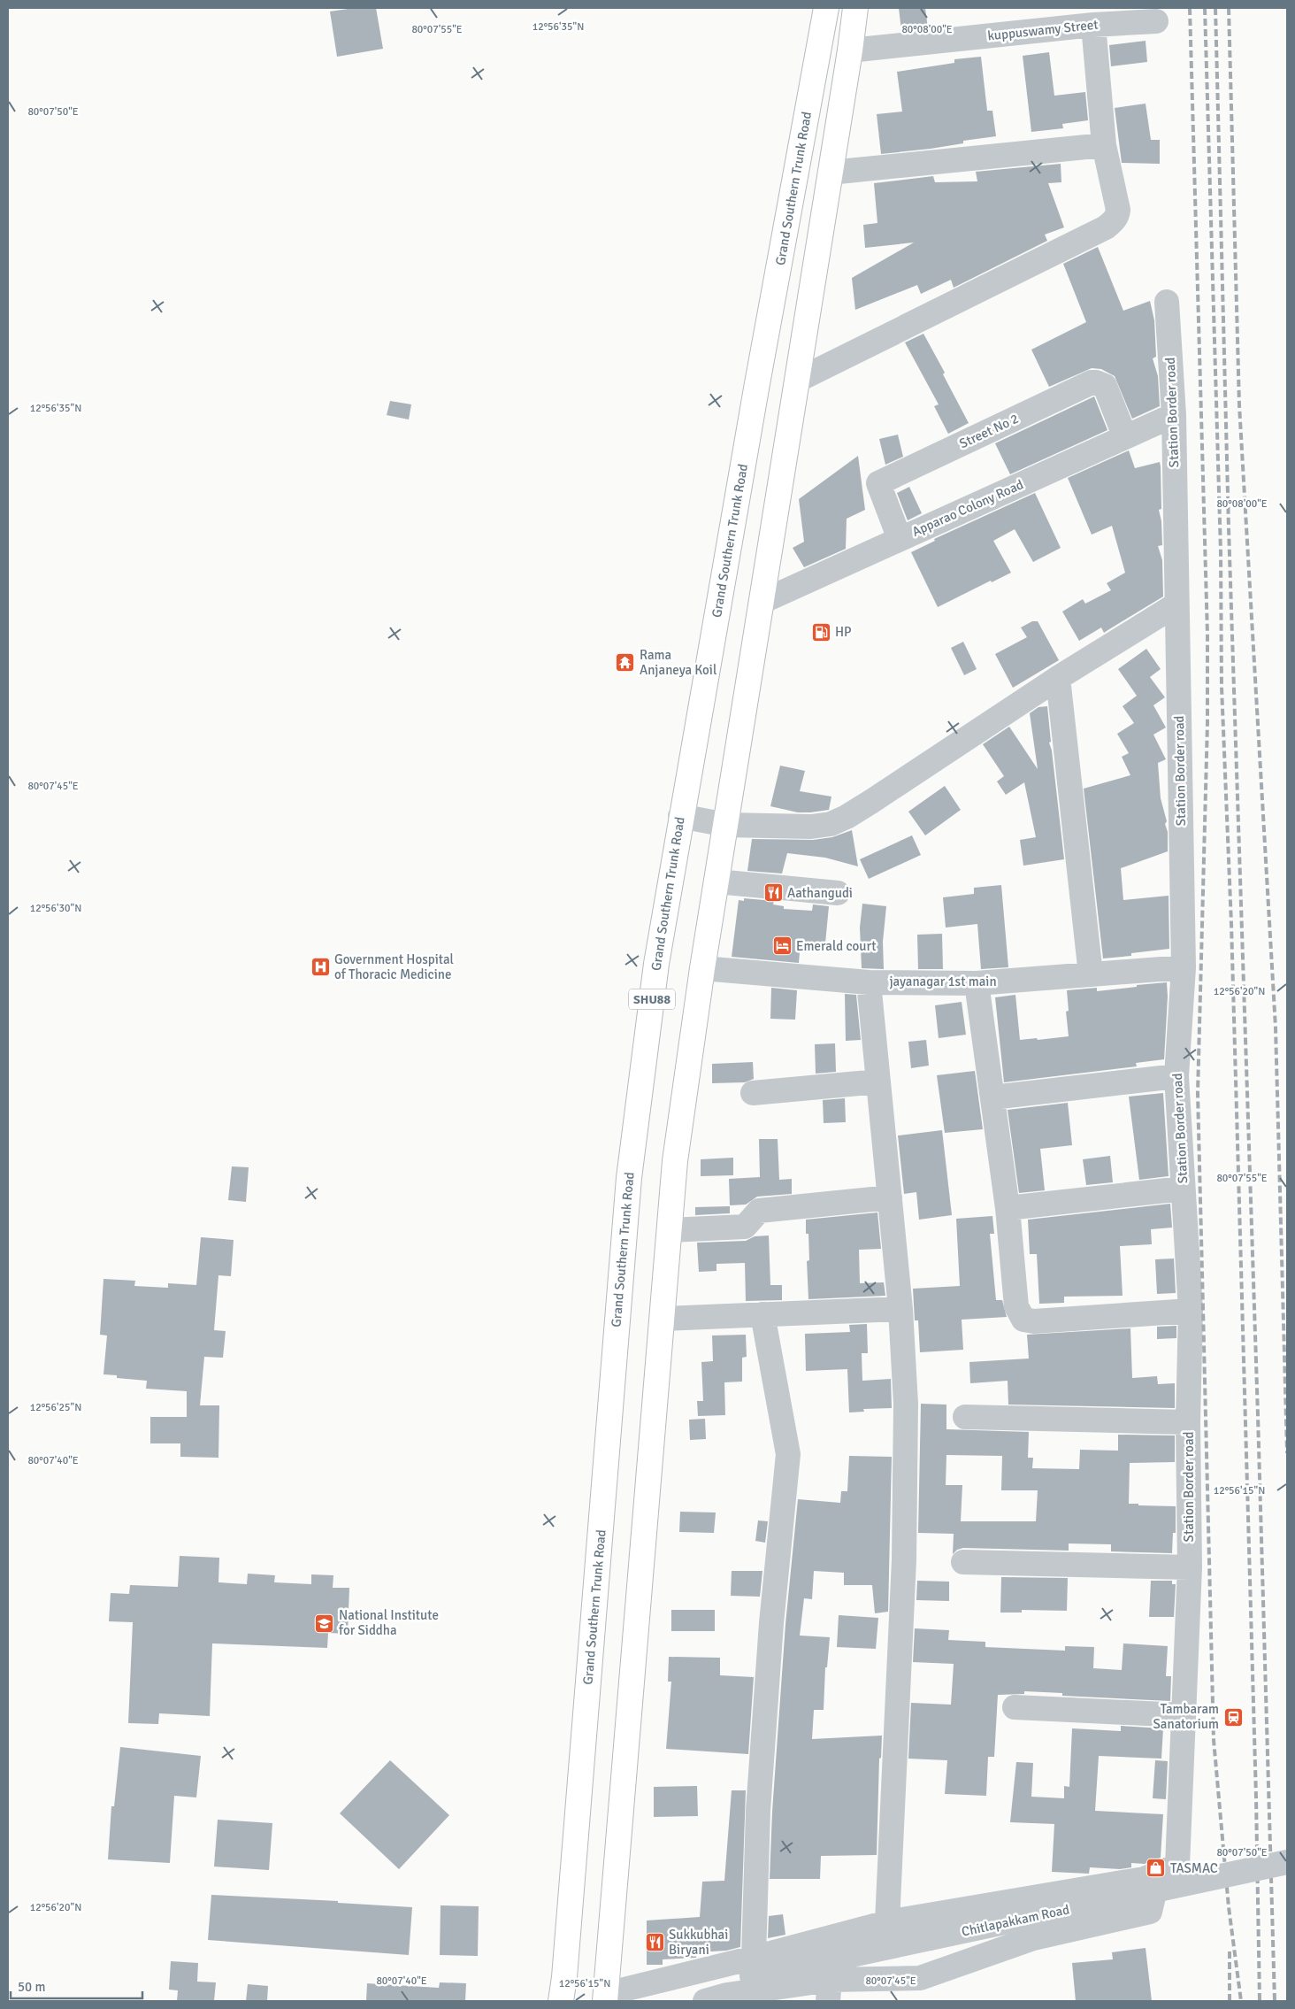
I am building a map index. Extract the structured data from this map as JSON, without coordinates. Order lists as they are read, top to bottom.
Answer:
{
  "streets": {
    "main road": ["Grand Southern Trunk Road", "SHU88"],
    "street": [
      "kuppuswamy Street",
      "Station Border road",
      "Street No 2",
      "Apparao Colony Road",
      "jayanagar 1st main",
      "Chitlapakkam Road"
    ]
  },
  "crossings": [
    ["Station Border road", "Apparao Colony Road"],
    ["Station Border road", "jayanagar 1st main"],
    ["Street No 2", "Apparao Colony Road"]
  ],
  "places": {
    "fuel station": ["HP"],
    "temple": ["Rama Anjaneya Koil"],
    "restaurant": ["Aathangudi", "Sukkubhai Biryani"],
    "hotel": ["Emerald court"],
    "hospital": ["Government Hospital of Thoracic Medicine"],
    "school or university": ["National Institute for Siddha"],
    "station": ["Tambaram Sanatorium"],
    "shop": ["TASMAC"]
  },
  "scale_bar": "50 m",
  "coordinates": [
    "12°56'35\"N",
    "80°07'55\"E",
    "80°08'00\"E",
    "80°07'50\"E",
    "80°07'45\"E",
    "12°56'30\"N",
    "12°56'20\"N",
    "12°56'25\"N",
    "80°07'40\"E",
    "12°56'15\"N"
  ]
}
